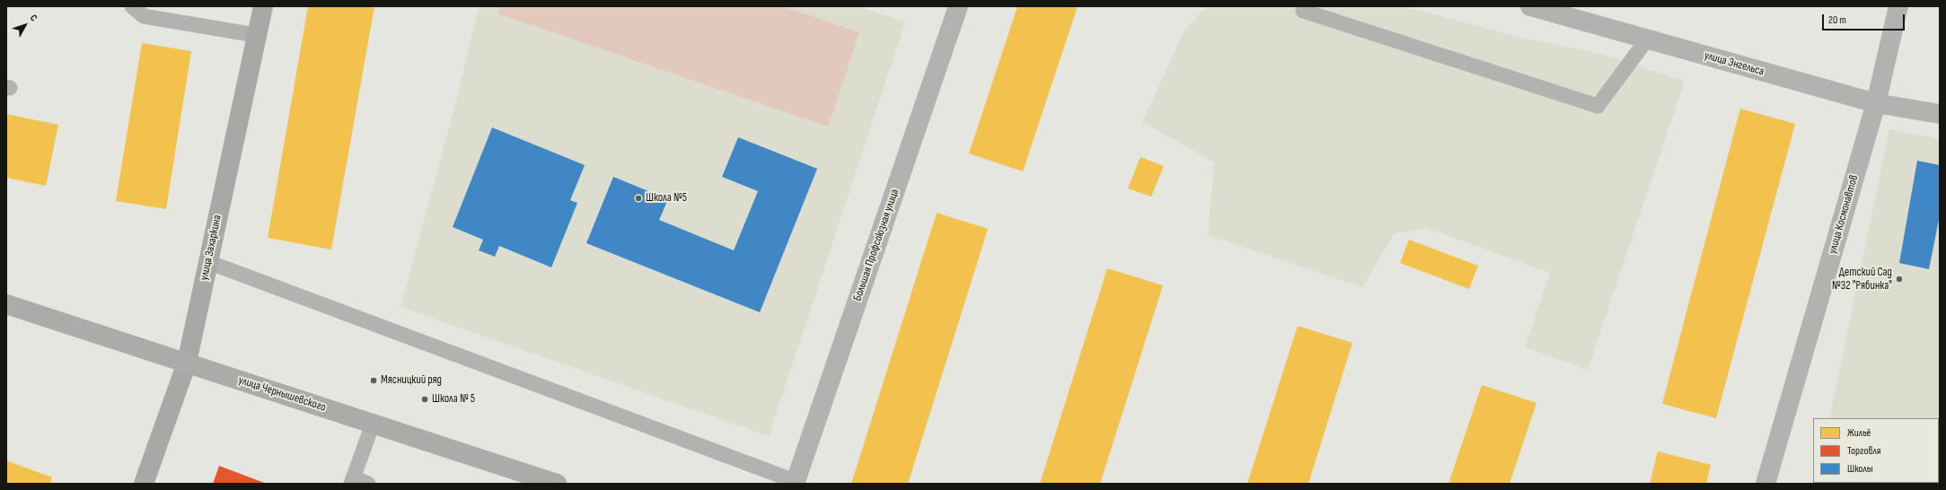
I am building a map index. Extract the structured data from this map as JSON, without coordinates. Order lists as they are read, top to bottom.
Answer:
{
  "streets": {
    "main road": ["улица Чернышевского"],
    "street": [
      "улица Энгельса",
      "улица Космонавтов",
      "Большая Профсоюзная улица",
      "улица Захаркина"
    ]
  },
  "crossings": [
    ["улица Энгельса", "улица Космонавтов"],
    ["улица Захаркина", "улица Чернышевского"]
  ],
  "places": [
    "Школа №5",
    "Детский Сад №32 \"Рябинка\"",
    "Мясницкий ряд",
    "Школа № 5"
  ],
  "legend": ["Жильё", "Торговля", "Школы"],
  "scale_bar": "20 m",
  "north": "top right"
}
